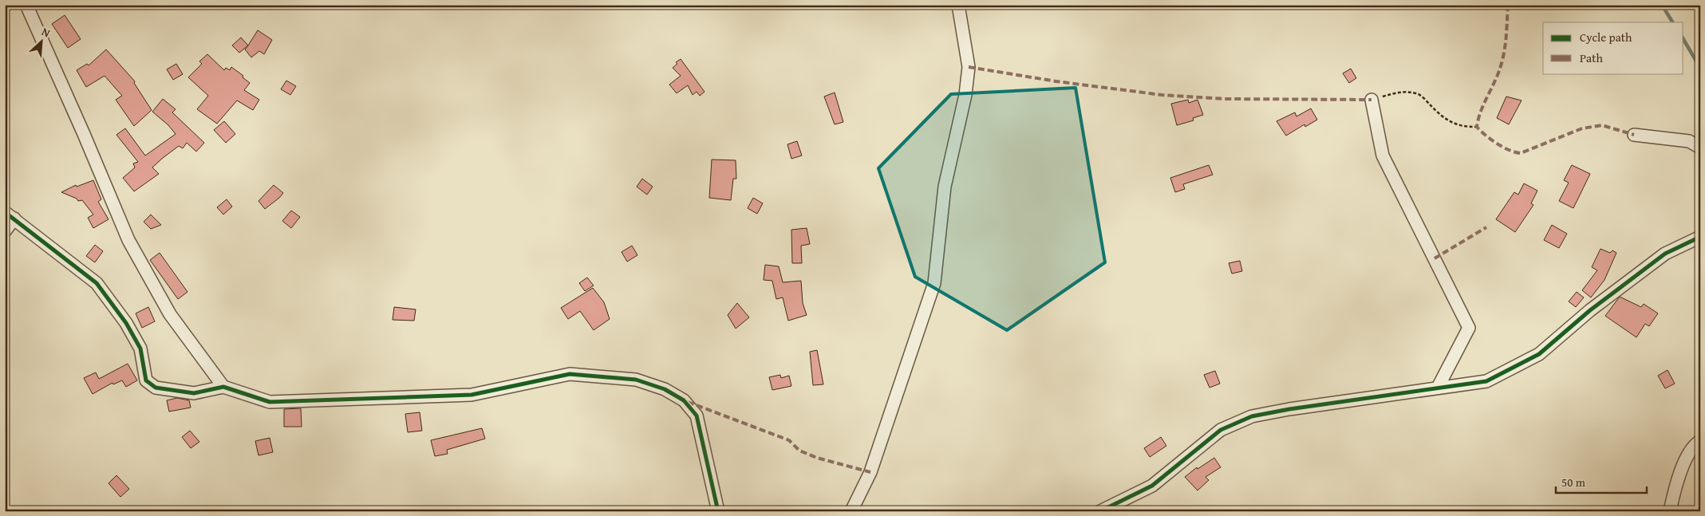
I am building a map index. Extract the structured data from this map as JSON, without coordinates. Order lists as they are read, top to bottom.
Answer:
{
  "legend": ["Cycle path", "Path"],
  "scale_bar": "50 m",
  "north": "top right"
}
